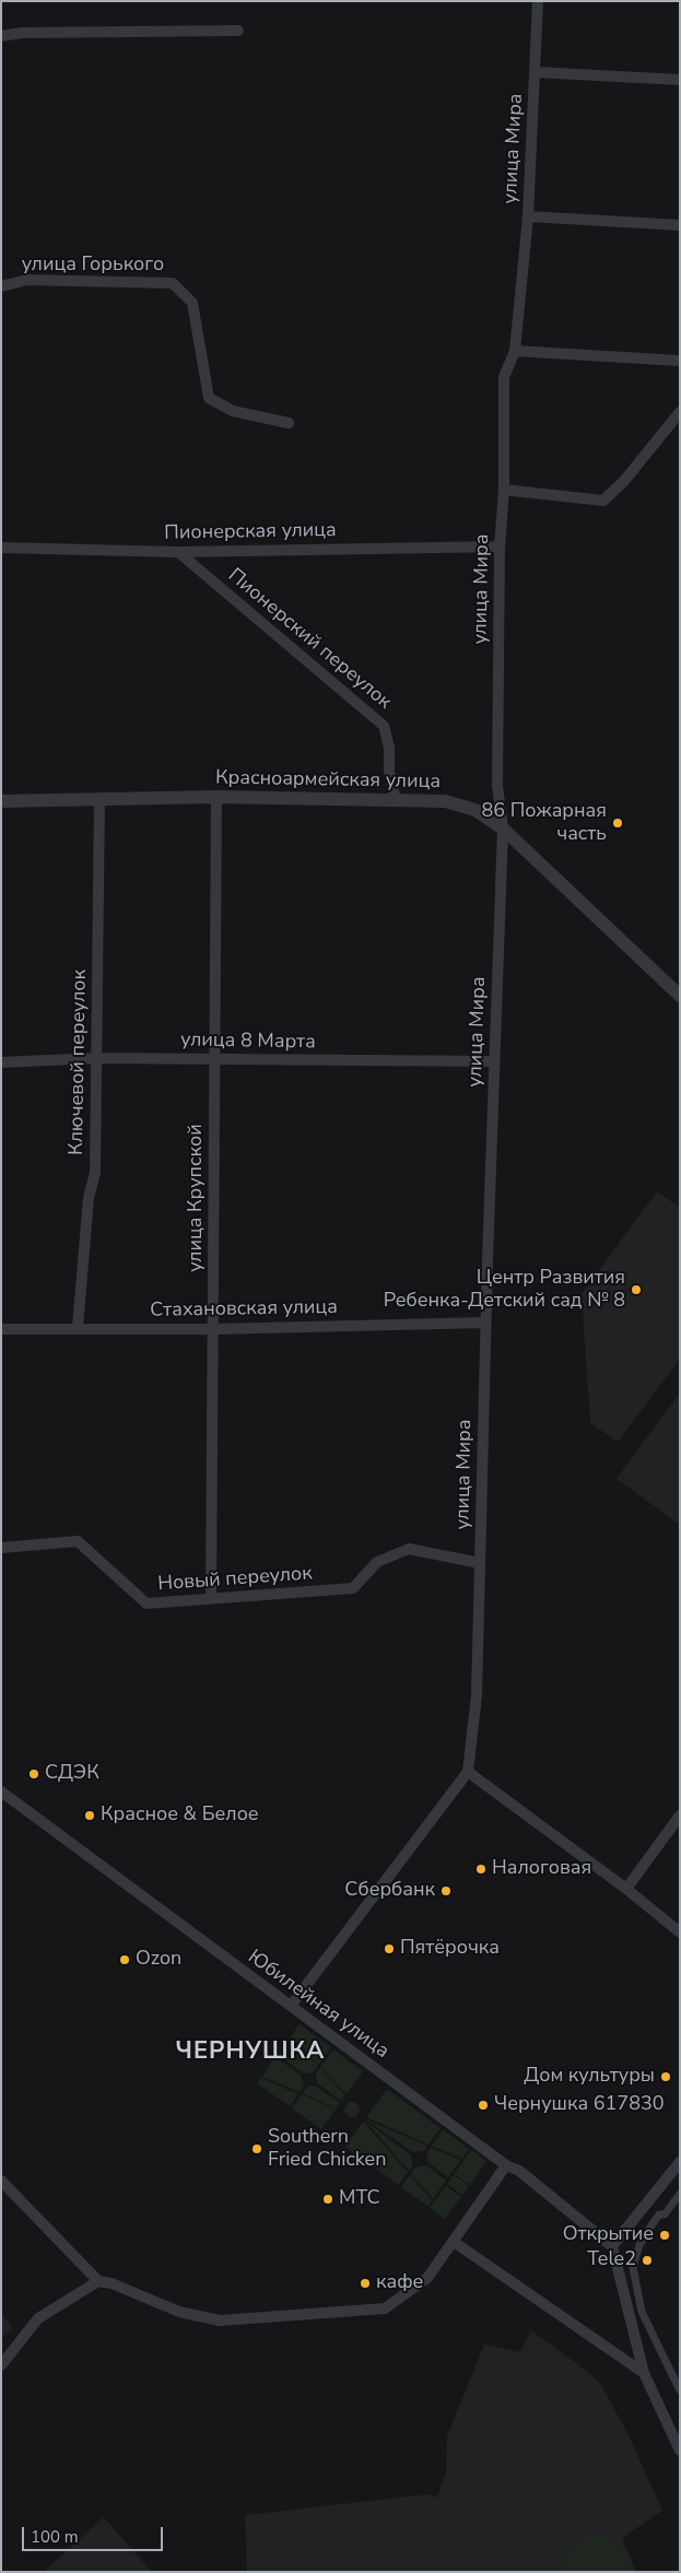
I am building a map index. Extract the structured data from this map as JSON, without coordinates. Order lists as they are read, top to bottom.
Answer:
{
  "streets": {
    "street": [
      "улица Мира",
      "улица Горького",
      "Пионерская улица",
      "Пионерский переулок",
      "Красноармейская улица",
      "улица 8 Марта",
      "Ключевой переулок",
      "улица Крупской",
      "Стахановская улица",
      "Новый переулок",
      "Юбилейная улица"
    ]
  },
  "crossings": [
    ["улица Мира", "Пионерская улица"],
    ["улица Мира", "Красноармейская улица"],
    ["улица Мира", "улица 8 Марта"],
    ["улица Мира", "Стахановская улица"],
    ["улица Мира", "Новый переулок"],
    ["Пионерская улица", "Пионерский переулок"],
    ["Пионерский переулок", "Красноармейская улица"],
    ["Красноармейская улица", "Ключевой переулок"],
    ["Красноармейская улица", "улица Крупской"],
    ["улица 8 Марта", "Ключевой переулок"],
    ["улица 8 Марта", "улица Крупской"],
    ["Ключевой переулок", "Стахановская улица"],
    ["улица Крупской", "Стахановская улица"],
    ["улица Крупской", "Новый переулок"]
  ],
  "districts": ["ЧЕРНУШКА"],
  "places": [
    "86 Пожарная часть",
    "Центр Развития Ребенка-Детский сад № 8",
    "СДЭК",
    "Красное & Белое",
    "Налоговая",
    "Сбербанк",
    "Пятёрочка",
    "Ozon",
    "Дом культуры",
    "Чернушка 617830",
    "Southern Fried Chicken",
    "МТС",
    "Открытие",
    "Tele2",
    "кафе"
  ],
  "scale_bar": "100 m"
}
